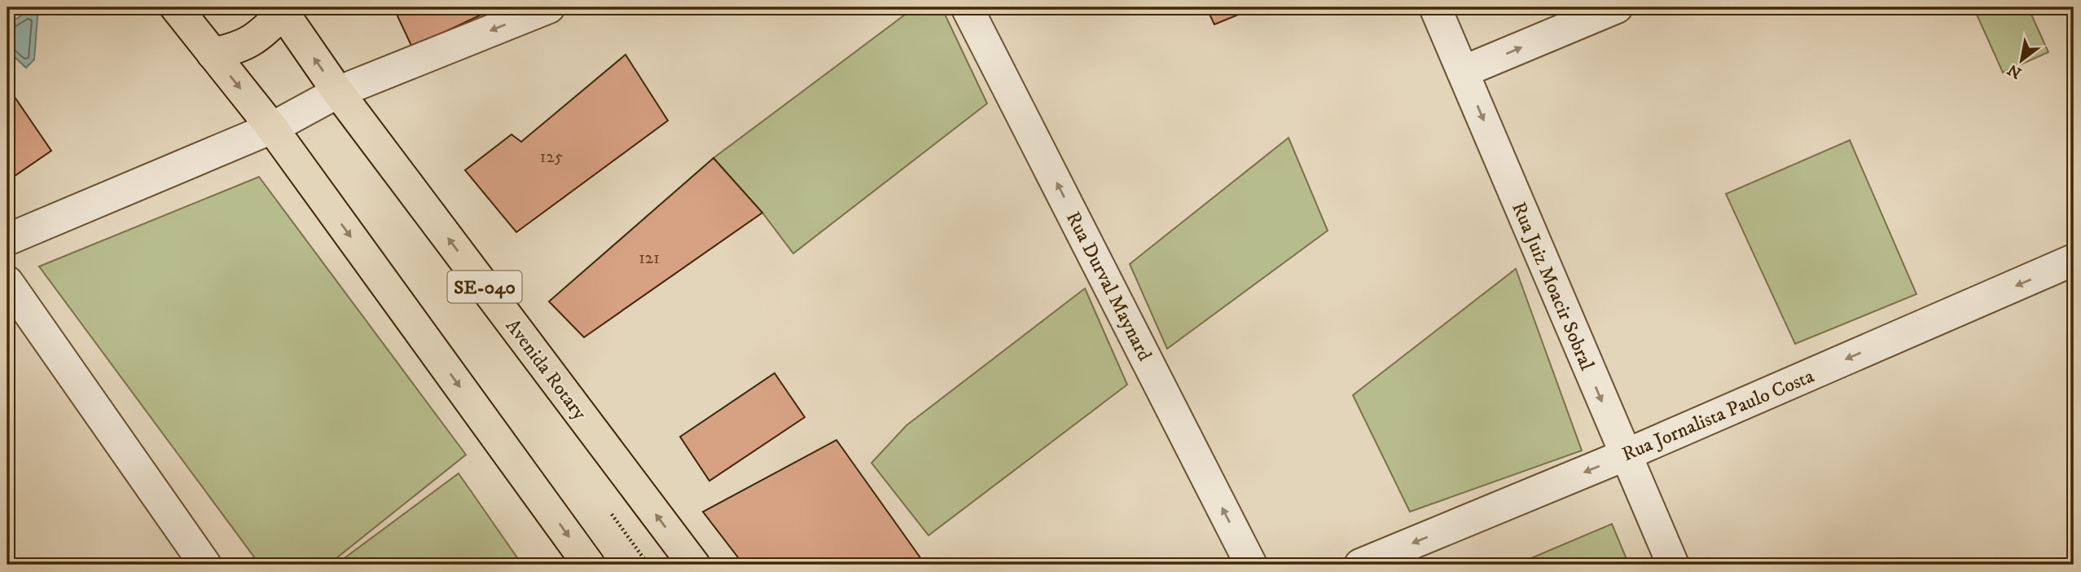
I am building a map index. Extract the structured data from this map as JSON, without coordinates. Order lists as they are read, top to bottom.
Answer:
{
  "streets": {
    "main road": ["SE-040", "Avenida Rotary"],
    "street": ["Rua Durval Maynard", "Rua Juiz Moacir Sobral", "Rua Jornalista Paulo Costa"]
  },
  "crossings": [
    ["Rua Juiz Moacir Sobral", "Rua Jornalista Paulo Costa"]
  ],
  "one_way": ["Rua Durval Maynard", "Rua Juiz Moacir Sobral", "Rua Jornalista Paulo Costa"],
  "house_numbers": ["125", "121"],
  "north": "bottom left"
}
